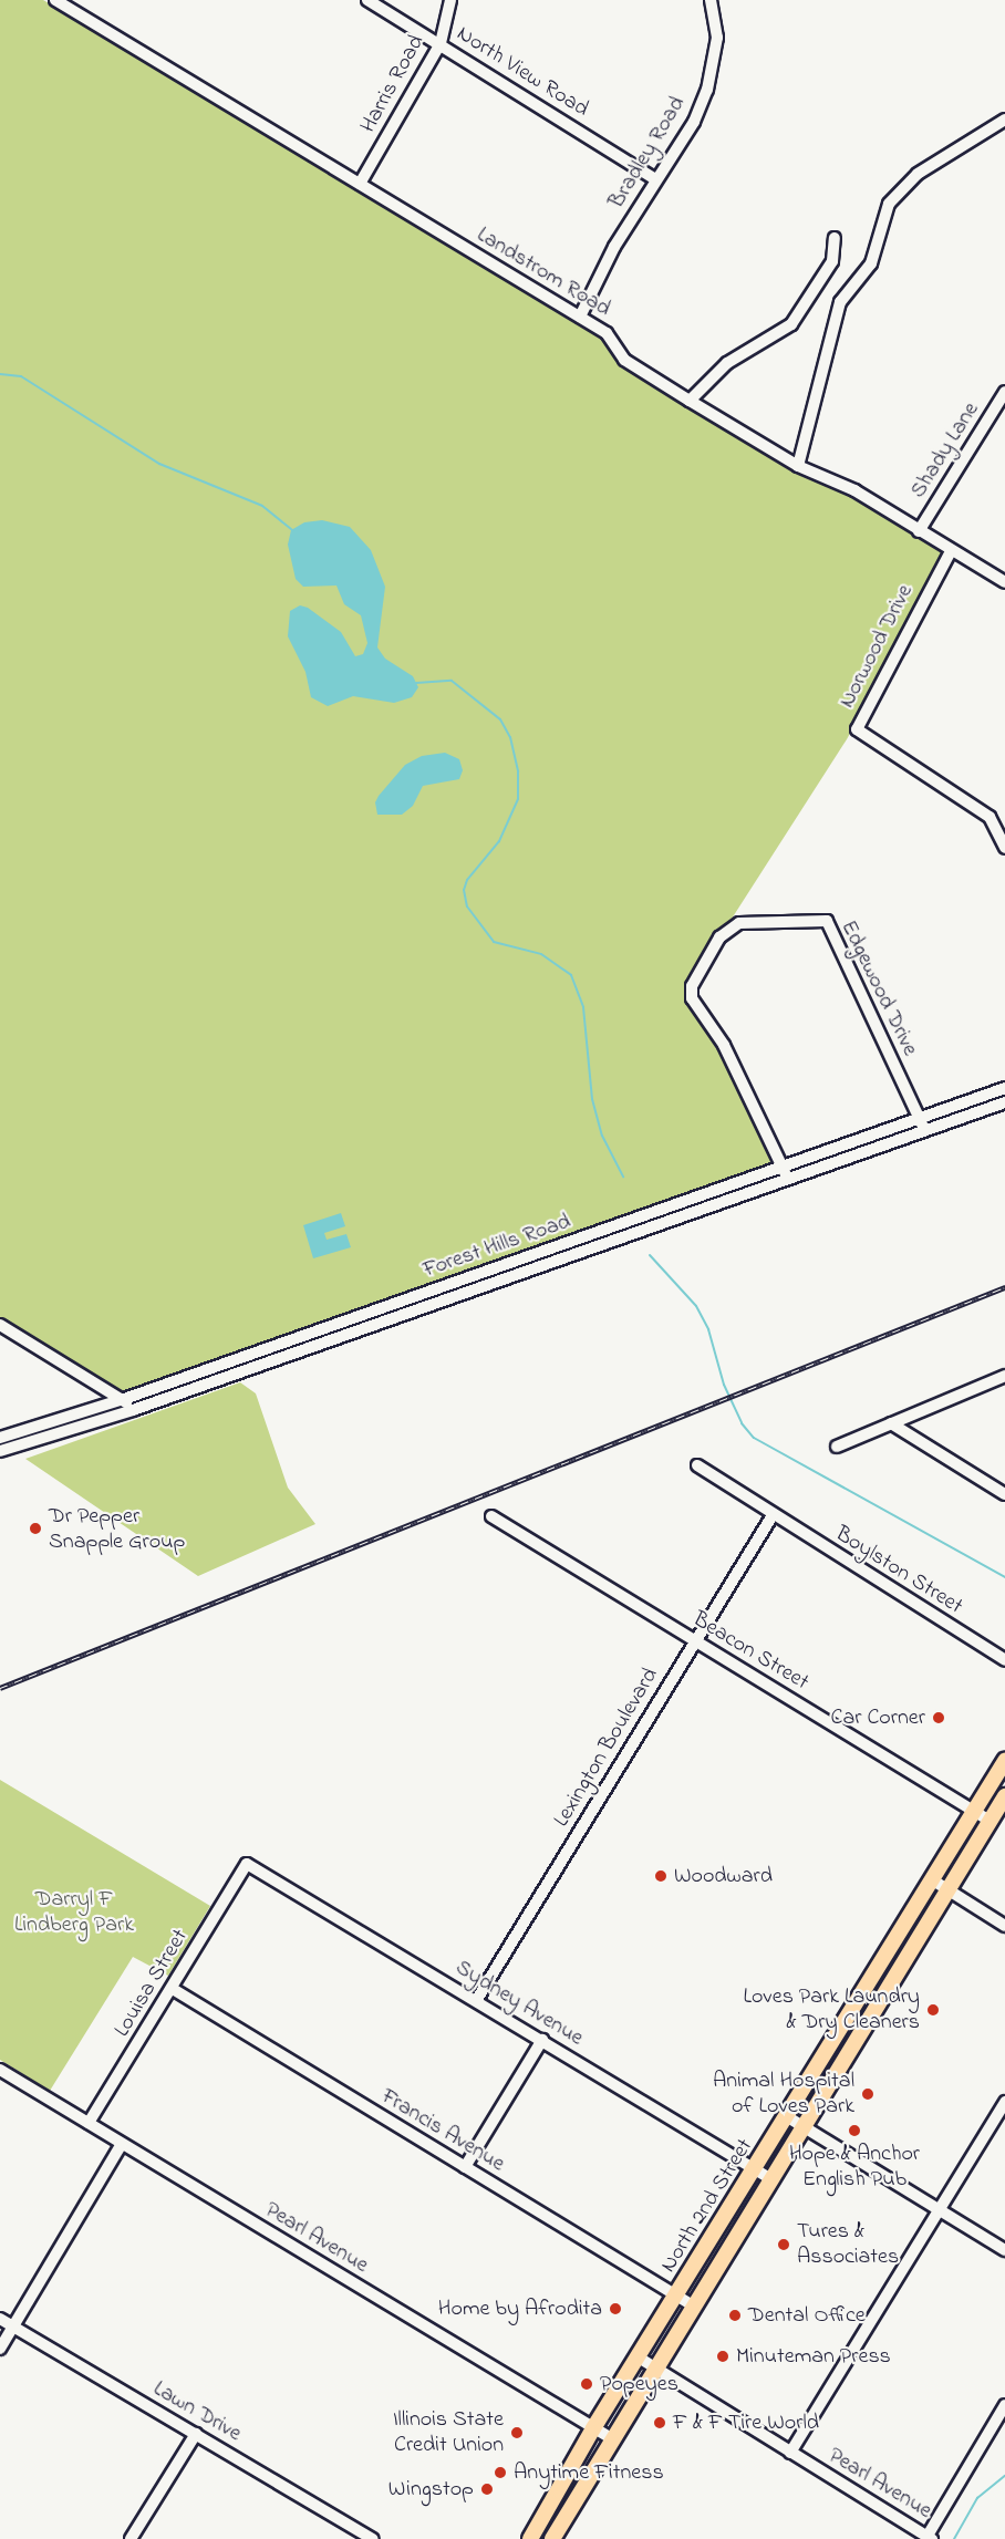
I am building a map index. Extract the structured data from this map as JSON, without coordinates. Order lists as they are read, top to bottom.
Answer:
{
  "streets": {
    "main road": ["North 2nd Street"],
    "street": [
      "North View Road",
      "Harris Road",
      "Bradley Road",
      "Landstrom Road",
      "Shady Lane",
      "Norwood Drive",
      "Edgewood Drive",
      "Forest Hills Road",
      "Boylston Street",
      "Beacon Street",
      "Lexington Boulevard",
      "Louisa Street",
      "Sydney Avenue",
      "Francis Avenue",
      "Pearl Avenue",
      "Lawn Drive"
    ]
  },
  "crossings": [
    ["North View Road", "Harris Road"],
    ["North View Road", "Bradley Road"],
    ["Harris Road", "Landstrom Road"],
    ["Bradley Road", "Landstrom Road"],
    ["Landstrom Road", "Shady Lane"],
    ["Landstrom Road", "Norwood Drive"],
    ["Edgewood Drive", "Forest Hills Road"],
    ["Boylston Street", "Lexington Boulevard"],
    ["Beacon Street", "Lexington Boulevard"],
    ["Beacon Street", "North 2nd Street"],
    ["Lexington Boulevard", "Sydney Avenue"],
    ["Louisa Street", "Sydney Avenue"],
    ["Louisa Street", "Francis Avenue"],
    ["Louisa Street", "Pearl Avenue"],
    ["Sydney Avenue", "North 2nd Street"],
    ["Francis Avenue", "North 2nd Street"],
    ["North 2nd Street", "Pearl Avenue"]
  ],
  "parks": ["Darryl F Lindberg Park"],
  "places": [
    "Dr Pepper Snapple Group",
    "Car Corner",
    "Woodward",
    "Loves Park Laundry & Dry Cleaners",
    "Animal Hospital of Loves Park",
    "Hope & Anchor English Pub",
    "Tures & Associates",
    "Home by Afrodita",
    "Dental Office",
    "Minuteman Press",
    "Popeyes",
    "F & F Tire World",
    "Illinois State Credit Union",
    "Anytime Fitness",
    "Wingstop"
  ]
}
